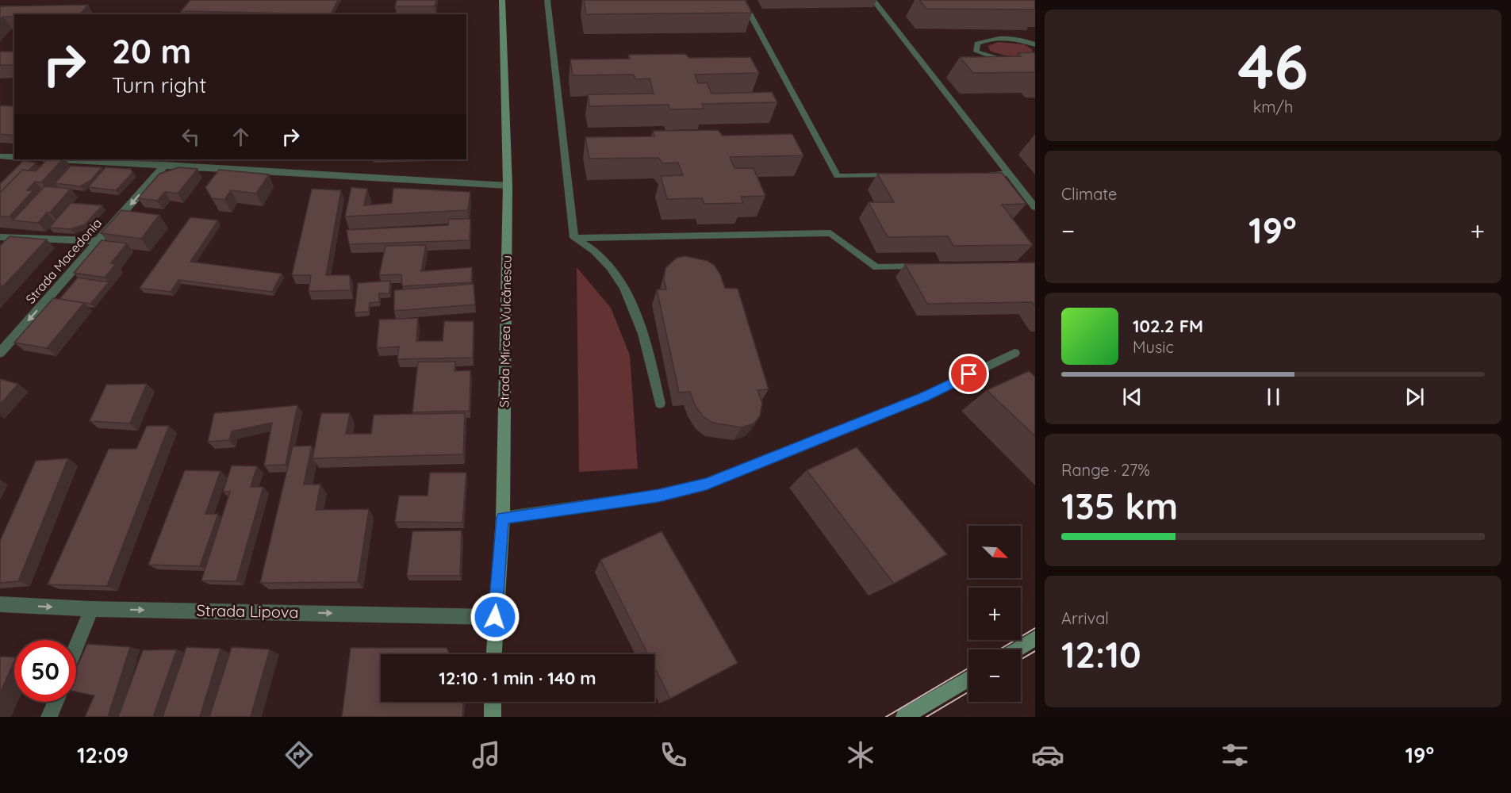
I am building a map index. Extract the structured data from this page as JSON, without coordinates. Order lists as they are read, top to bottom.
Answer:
{
  "streets": {
    "main road": ["Strada Mircea Vulcănescu"],
    "street": ["Strada Macedonia", "Strada Lipova"]
  },
  "crossings": [
    ["Strada Mircea Vulcănescu", "Strada Lipova"]
  ],
  "one_way": ["Strada Macedonia", "Strada Lipova"],
  "north": "bottom right",
  "page": {
    "tile": [
      ["46", "km/h"],
      "Climate",
      ["Range · 27%", "135 km"],
      ["Arrival", "12:10"]
    ],
    "turn": ["20 m", "Turn right"],
    "heat": ["−", "19°", "+"],
    "song": ["102.2 FM", "Music"],
    "map_buttons": ["+", "−"],
    "limit": "50",
    "trip": "12:10 · 1 min · 140 m",
    "tabs": ["12:09", "19°"]
  }
}
